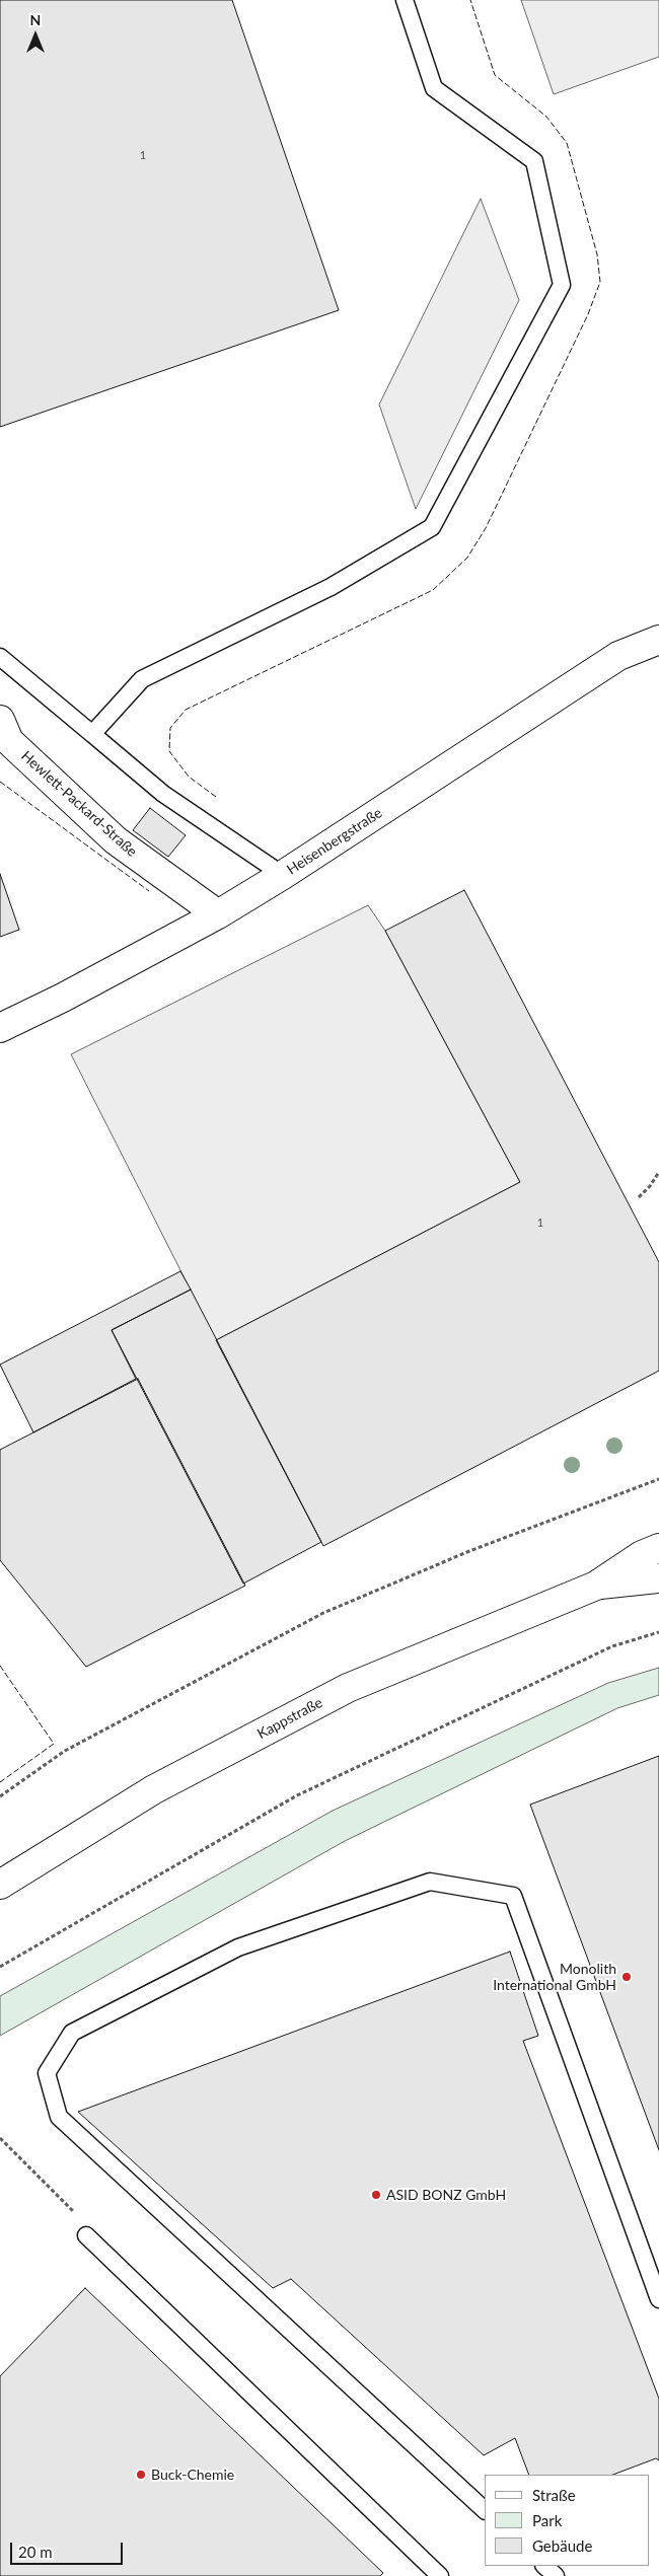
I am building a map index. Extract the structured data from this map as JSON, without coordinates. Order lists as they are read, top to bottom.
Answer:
{
  "streets": {
    "street": ["Hewlett-Packard-Straße", "Heisenbergstraße", "Kappstraße"]
  },
  "crossings": [
    ["Hewlett-Packard-Straße", "Heisenbergstraße"]
  ],
  "places": ["Monolith International GmbH", "ASID BONZ GmbH", "Buck-Chemie"],
  "house_numbers": ["1", "1"],
  "legend": ["Straße", "Park", "Gebäude"],
  "scale_bar": "20 m",
  "north": "top"
}
